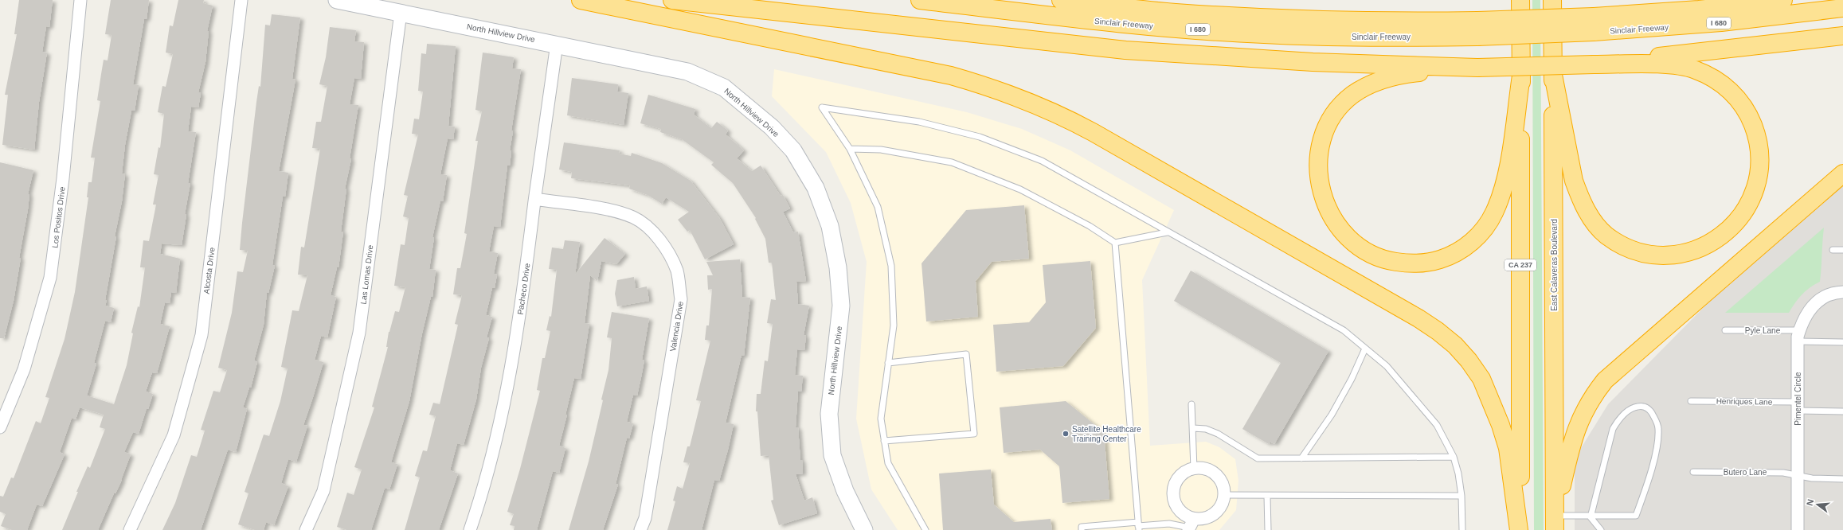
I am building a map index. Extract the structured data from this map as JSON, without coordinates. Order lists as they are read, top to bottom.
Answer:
{
  "streets": {
    "highway": [
      "Sinclair Freeway",
      "I 680",
      "CA 237",
      "East Calaveras Boulevard"
    ],
    "street": [
      "North Hillview Drive",
      "Los Positos Drive",
      "Alcosta Drive",
      "Las Lomas Drive",
      "Pacheco Drive",
      "Valencia Drive",
      "Pimentel Circle"
    ],
    "lane": ["Pyle Lane", "Henriques Lane", "Butero Lane"]
  },
  "crossings": [
    ["Sinclair Freeway", "I 680"],
    ["North Hillview Drive", "Las Lomas Drive"],
    ["North Hillview Drive", "Pacheco Drive"],
    ["Pacheco Drive", "Valencia Drive"],
    ["Pyle Lane", "Pimentel Circle"],
    ["Pimentel Circle", "Henriques Lane"],
    ["Pimentel Circle", "Butero Lane"]
  ],
  "places": ["Satellite Healthcare Training Center"],
  "north": "left"
}
